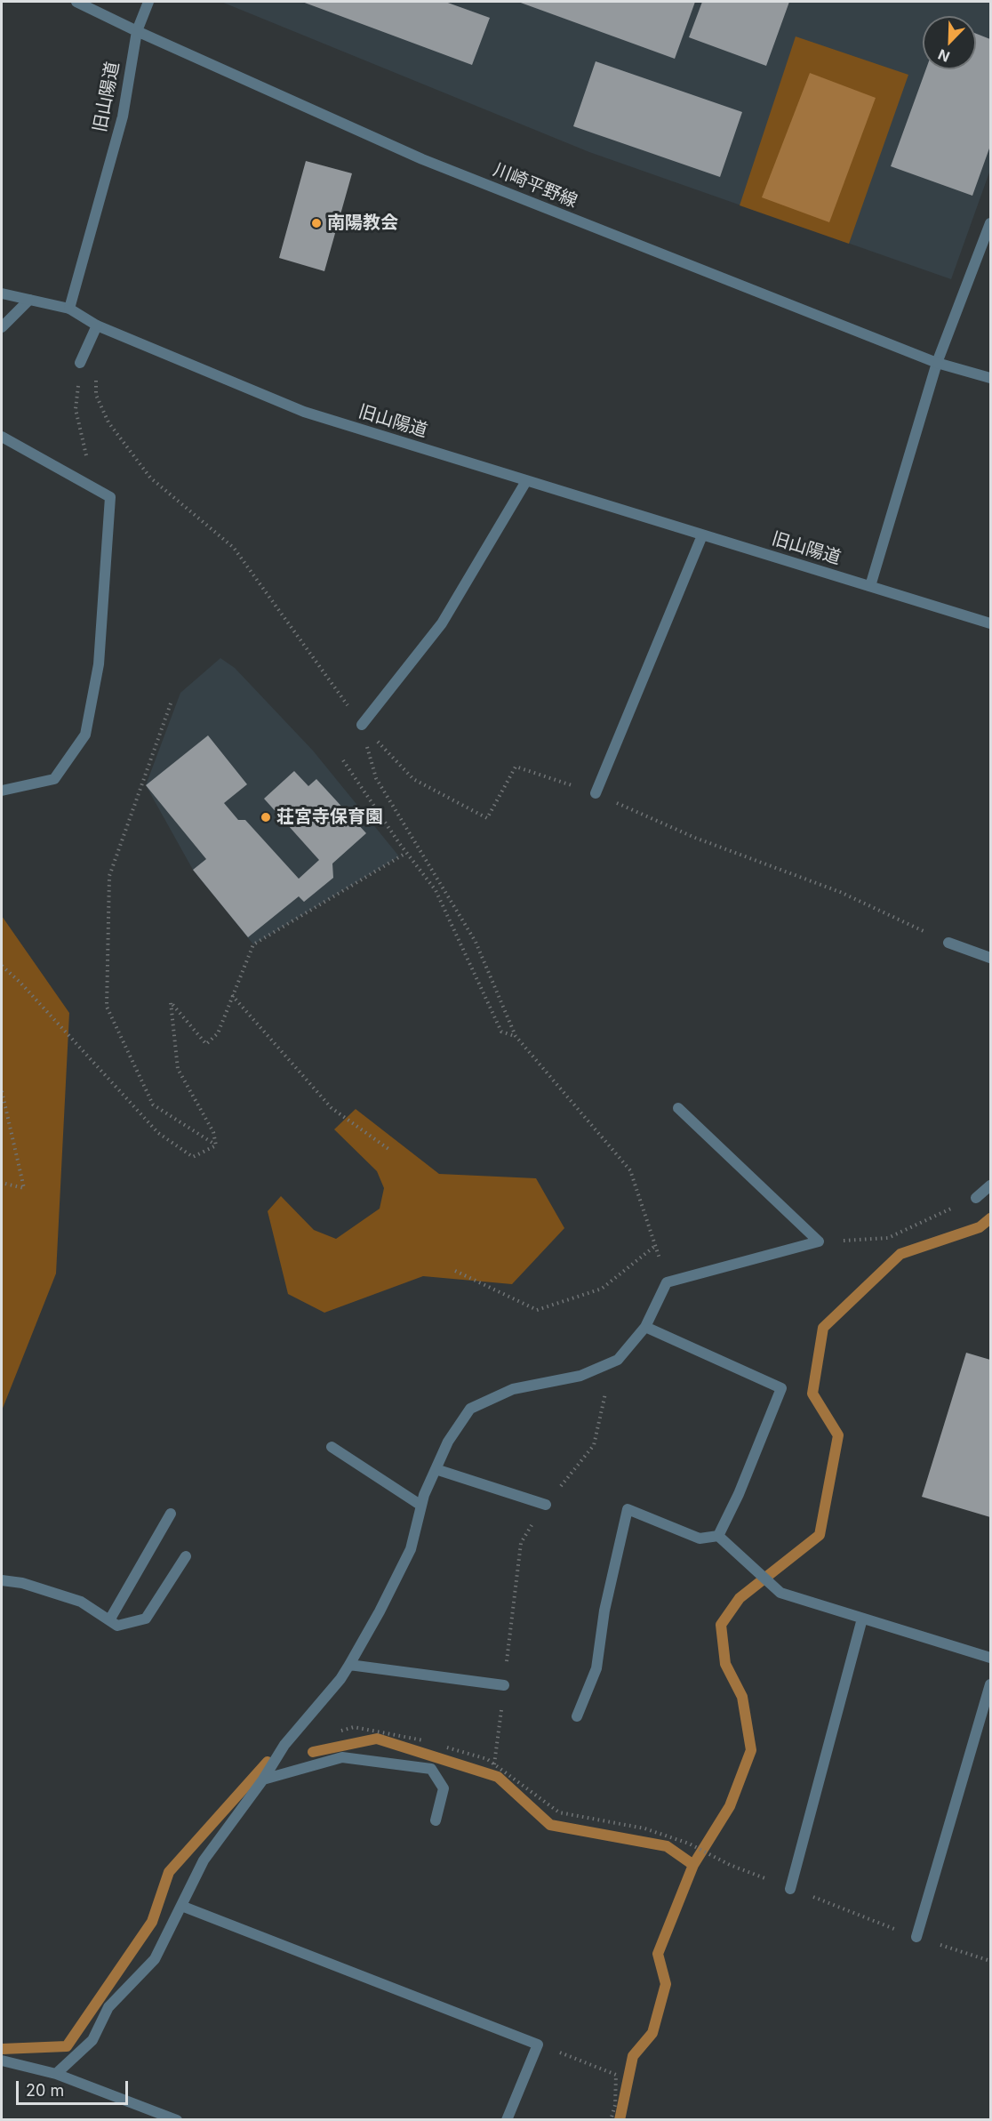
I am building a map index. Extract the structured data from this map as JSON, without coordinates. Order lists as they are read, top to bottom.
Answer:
{
  "streets": {
    "street": ["旧山陽道", "川崎平野線"]
  },
  "crossings": [
    ["旧山陽道", "川崎平野線"]
  ],
  "places": ["南陽教会", "荘宮寺保育園"],
  "scale_bar": "20 m",
  "north": "bottom left"
}
